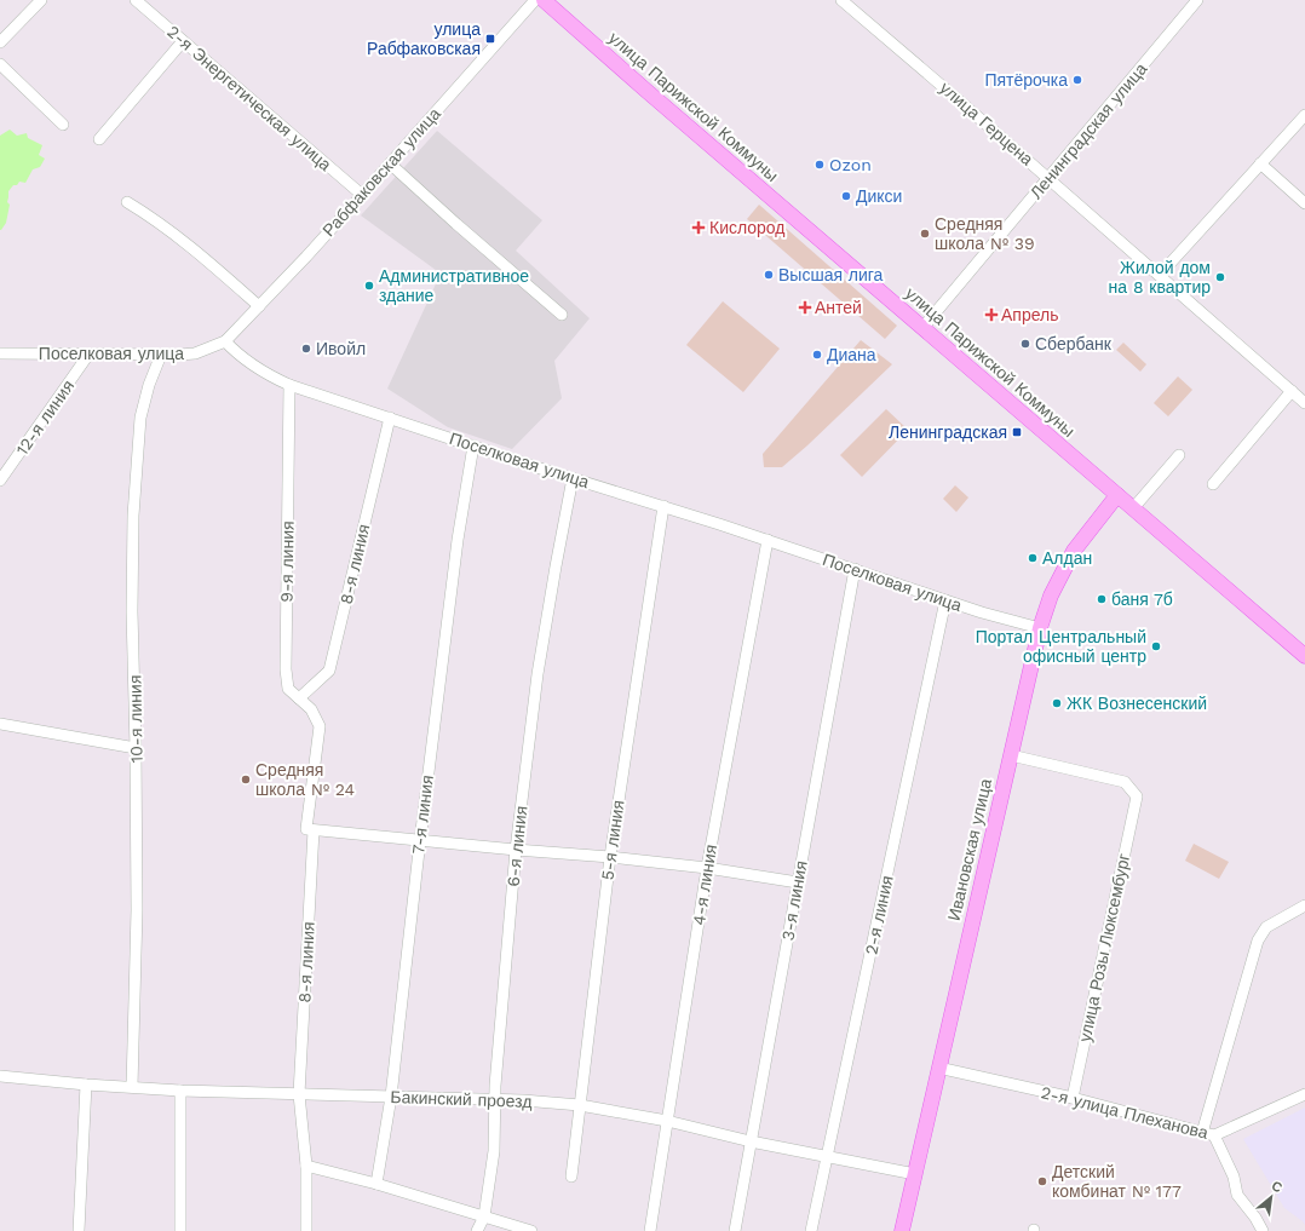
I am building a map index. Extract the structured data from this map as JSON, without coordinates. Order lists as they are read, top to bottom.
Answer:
{
  "streets": {
    "main road": ["улица Парижской Коммуны", "Ивановская улица"],
    "street": [
      "2-я Энергетическая улица",
      "улица Герцена",
      "Ленинградская улица",
      "Рабфаковская улица",
      "Поселковая улица",
      "12-я линия",
      "9-я линия",
      "8-я линия",
      "10-я линия",
      "7-я линия",
      "5-я линия",
      "6-я линия",
      "4-я линия",
      "3-я линия",
      "2-я линия",
      "улица Розы Люксембург",
      "Бакинский проезд",
      "2-я улица Плеханова"
    ]
  },
  "crossings": [
    ["2-я Энергетическая улица", "Рабфаковская улица"],
    ["улица Парижской Коммуны", "Ленинградская улица"],
    ["улица Парижской Коммуны", "Ивановская улица"],
    ["улица Герцена", "Ленинградская улица"],
    ["Рабфаковская улица", "Поселковая улица"],
    ["Поселковая улица", "12-я линия"],
    ["Поселковая улица", "9-я линия"],
    ["Поселковая улица", "8-я линия"],
    ["Поселковая улица", "10-я линия"],
    ["Поселковая улица", "7-я линия"],
    ["Поселковая улица", "5-я линия"],
    ["Поселковая улица", "6-я линия"],
    ["Поселковая улица", "Ивановская улица"],
    ["Поселковая улица", "4-я линия"],
    ["Поселковая улица", "3-я линия"],
    ["Поселковая улица", "2-я линия"],
    ["9-я линия", "8-я линия"],
    ["8-я линия", "Бакинский проезд"],
    ["10-я линия", "Бакинский проезд"],
    ["7-я линия", "Бакинский проезд"],
    ["5-я линия", "Бакинский проезд"],
    ["6-я линия", "Бакинский проезд"],
    ["Ивановская улица", "улица Розы Люксембург"],
    ["Ивановская улица", "Бакинский проезд"],
    ["Ивановская улица", "2-я улица Плеханова"],
    ["4-я линия", "Бакинский проезд"],
    ["3-я линия", "Бакинский проезд"],
    ["2-я линия", "Бакинский проезд"],
    ["улица Розы Люксембург", "2-я улица Плеханова"]
  ],
  "places": {
    "transit": ["улица Рабфаковская", "Ленинградская"],
    "other": [
      "Пятёрочка",
      "Ozon",
      "Дикси",
      "Средняя школа № 39",
      "Высшая лига",
      "Жилой дом на 8 квартир",
      "Административное здание",
      "Сбербанк",
      "Ивойл",
      "Диана",
      "Алдан",
      "баня 7б",
      "Портал Центральный офисный центр",
      "ЖК Вознесенский",
      "Средняя школа № 24",
      "Детский комбинат № 177"
    ],
    "health": ["Кислород", "Антей", "Апрель"]
  },
  "north": "top right"
}
